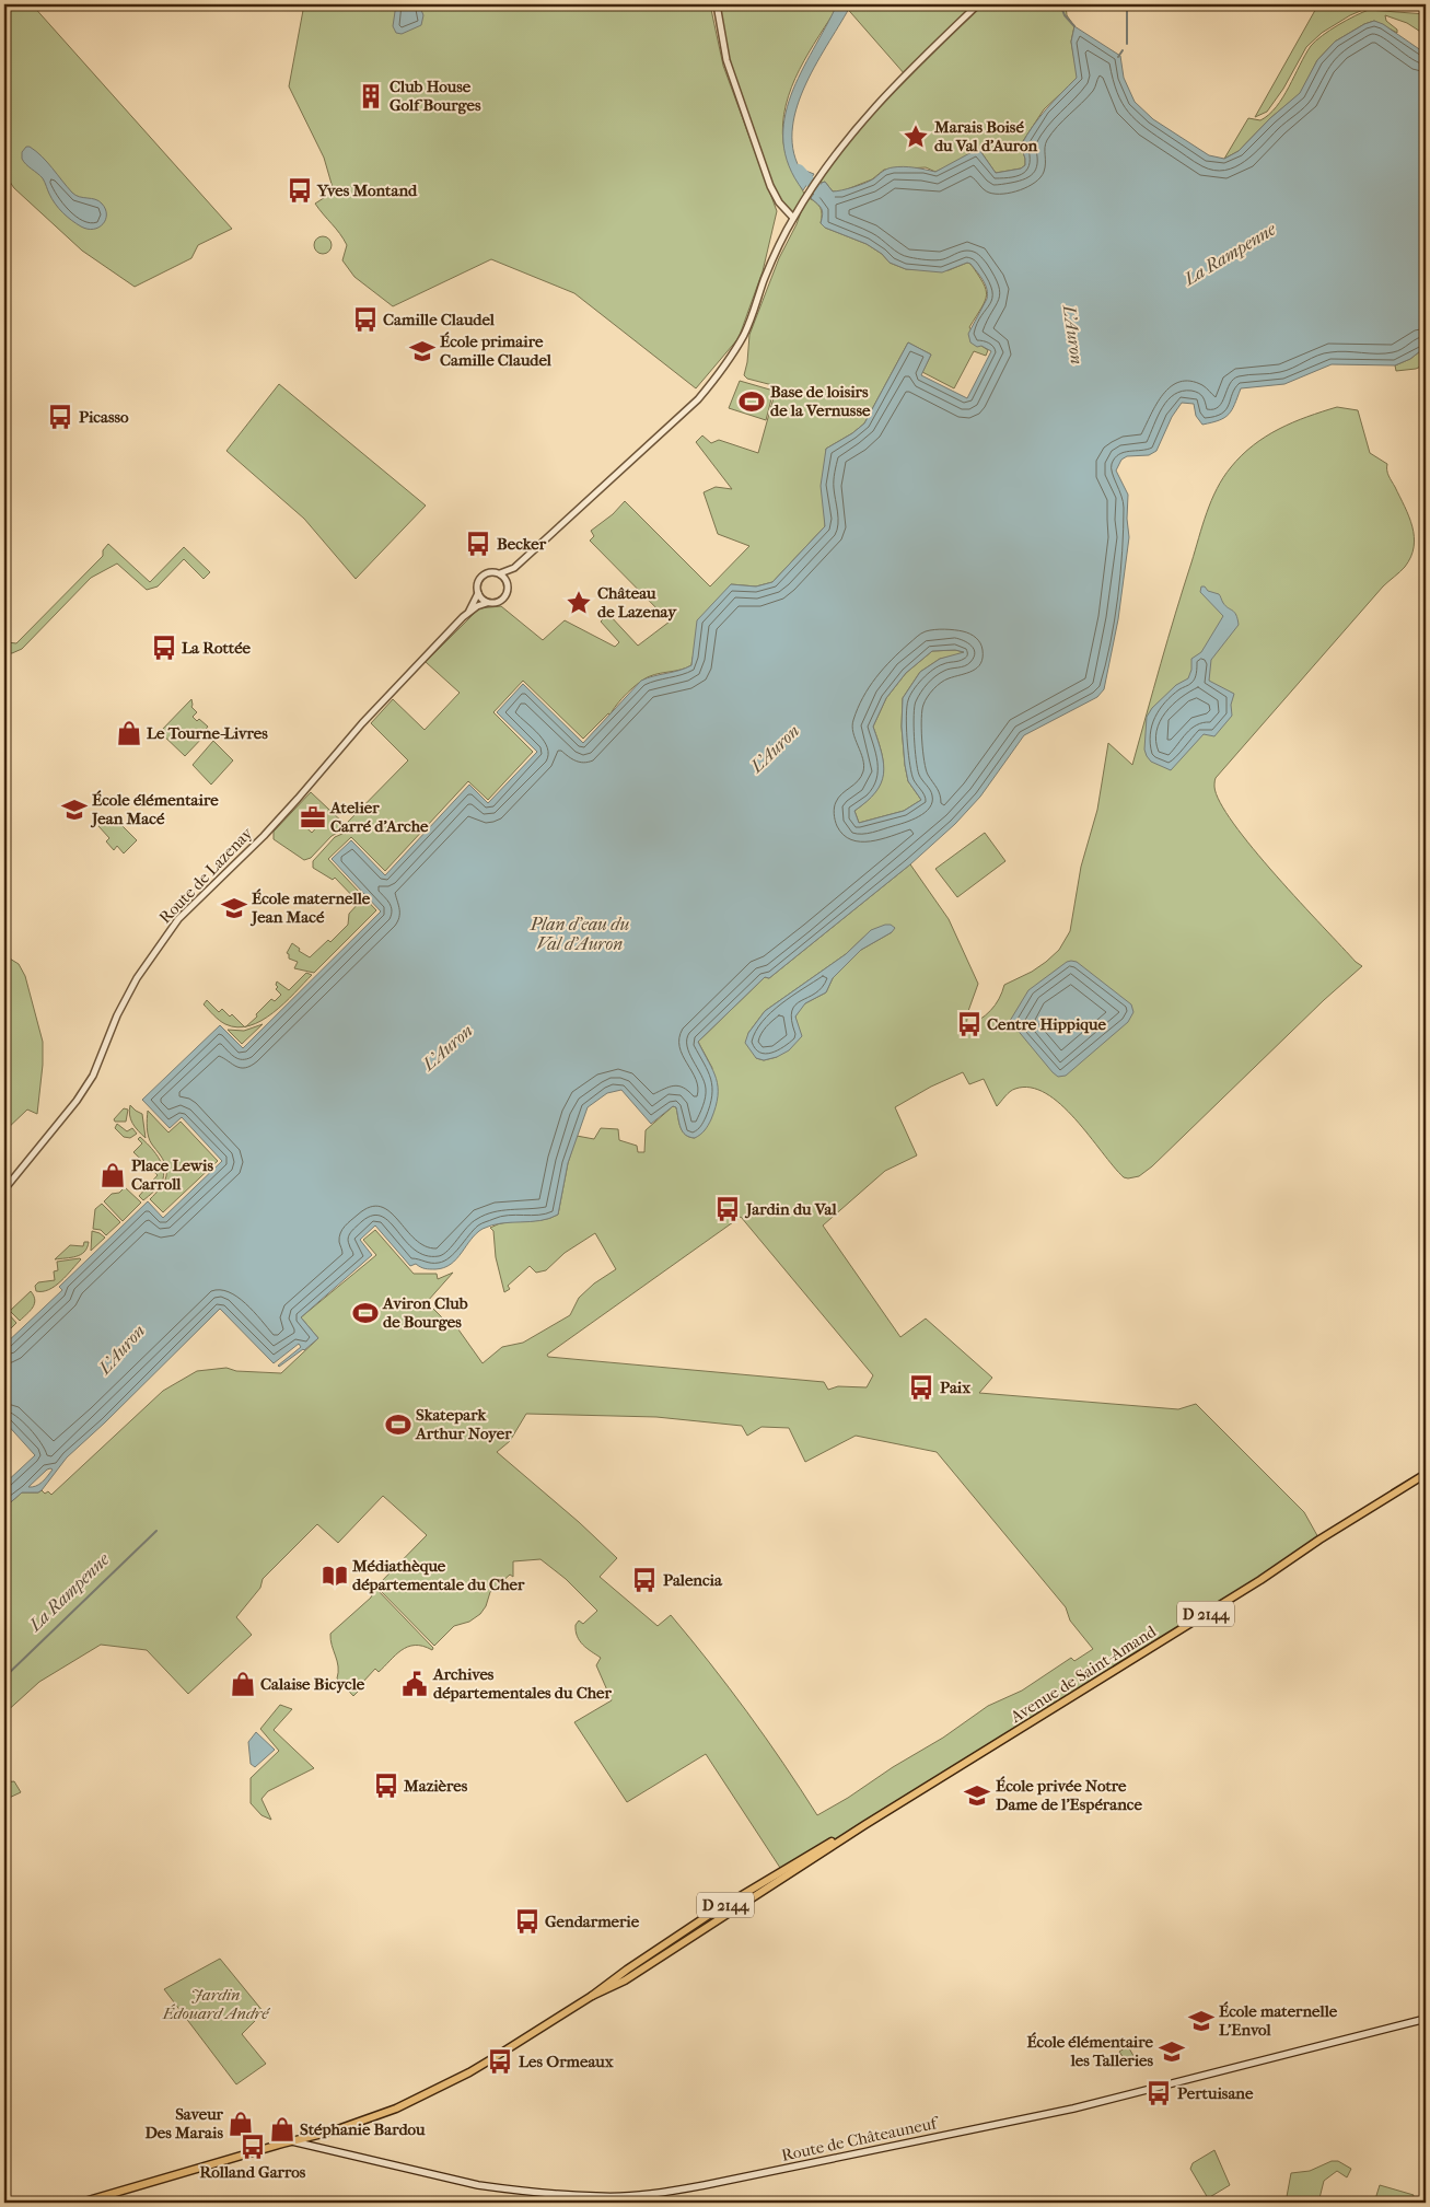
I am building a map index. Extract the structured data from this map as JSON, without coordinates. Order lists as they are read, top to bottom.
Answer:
{
  "streets": {
    "main road": ["D 2144", "Avenue de Saint-Amand", "Route de Châteauneuf"],
    "street": ["Route de Lazenay"]
  },
  "crossings": [
    ["Avenue de Saint-Amand", "Route de Châteauneuf"]
  ],
  "water": ["La Rampenne", "L'Auron", "Plan d'eau du Val d'Auron"],
  "parks": ["Jardin Édouard André"],
  "places": {
    "building": ["Club House Golf Bourges"],
    "place": ["Marais Boisé du Val d’Auron", "Château de Lazenay"],
    "bus stop": [
      "Yves Montand",
      "Camille Claudel",
      "Picasso",
      "Becker",
      "La Rottée",
      "Centre Hippique",
      "Jardin du Val",
      "Paix",
      "Palencia",
      "Mazières",
      "Gendarmerie",
      "Les Ormeaux",
      "Pertuisane",
      "Rolland Garros"
    ],
    "school or university": [
      "École primaire Camille Claudel",
      "École élémentaire Jean Macé",
      "École maternelle Jean Macé",
      "École privée Notre Dame de l'Espérance",
      "École maternelle L'Envol",
      "École élémentaire les Talleries"
    ],
    "sports": ["Base de loisirs de la Vernusse", "Aviron Club de Bourges", "Skatepark Arthur Noyer"],
    "shop": [
      "Le Tourne-Livres",
      "Place Lewis Carroll",
      "Calaise Bicycle",
      "Saveur Des Marais",
      "Stéphanie Bardou"
    ],
    "office": ["Atelier Carré d'Arche"],
    "library": ["Médiathèque départementale du Cher"],
    "public building": ["Archives départementales du Cher"]
  }
}
